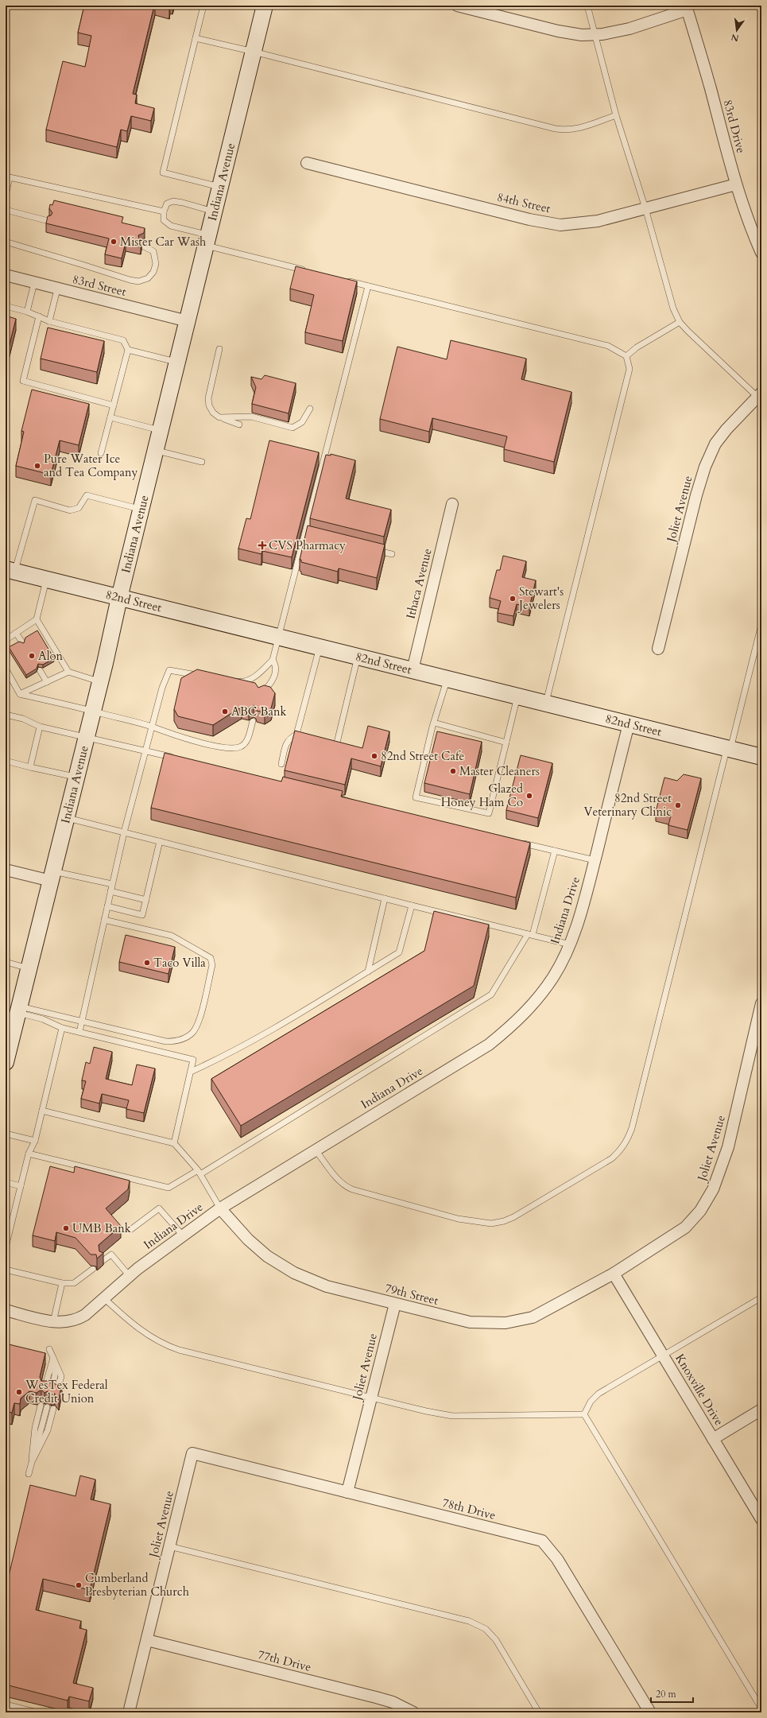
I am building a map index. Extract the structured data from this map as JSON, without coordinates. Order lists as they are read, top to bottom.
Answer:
{
  "streets": {
    "main road": ["Indiana Avenue", "82nd Street"],
    "street": [
      "83rd Drive",
      "84th Street",
      "83rd Street",
      "Joliet Avenue",
      "Ithaca Avenue",
      "Indiana Drive",
      "79th Street",
      "Knoxville Drive",
      "78th Drive",
      "77th Drive"
    ]
  },
  "crossings": [
    ["83rd Drive", "84th Street"],
    ["Indiana Avenue", "83rd Street"],
    ["Indiana Avenue", "82nd Street"],
    ["Joliet Avenue", "79th Street"],
    ["Joliet Avenue", "Knoxville Drive"],
    ["Joliet Avenue", "78th Drive"],
    ["Joliet Avenue", "77th Drive"],
    ["Ithaca Avenue", "82nd Street"],
    ["82nd Street", "Indiana Drive"],
    ["Indiana Drive", "79th Street"],
    ["79th Street", "Knoxville Drive"]
  ],
  "places": {
    "other": [
      "Mister Car Wash",
      "Pure Water Ice and Tea Company",
      "Stewart's Jewelers",
      "Alon",
      "ABC Bank",
      "82nd Street Cafe",
      "Master Cleaners",
      "Glazed Honey Ham Co",
      "82nd Street Veterinary Clinic",
      "Taco Villa",
      "UMB Bank",
      "WesTex Federal Credit Union",
      "Cumberland Presbyterian Church"
    ],
    "health": ["CVS Pharmacy"]
  },
  "scale_bar": "20 m",
  "north": "bottom"
}
